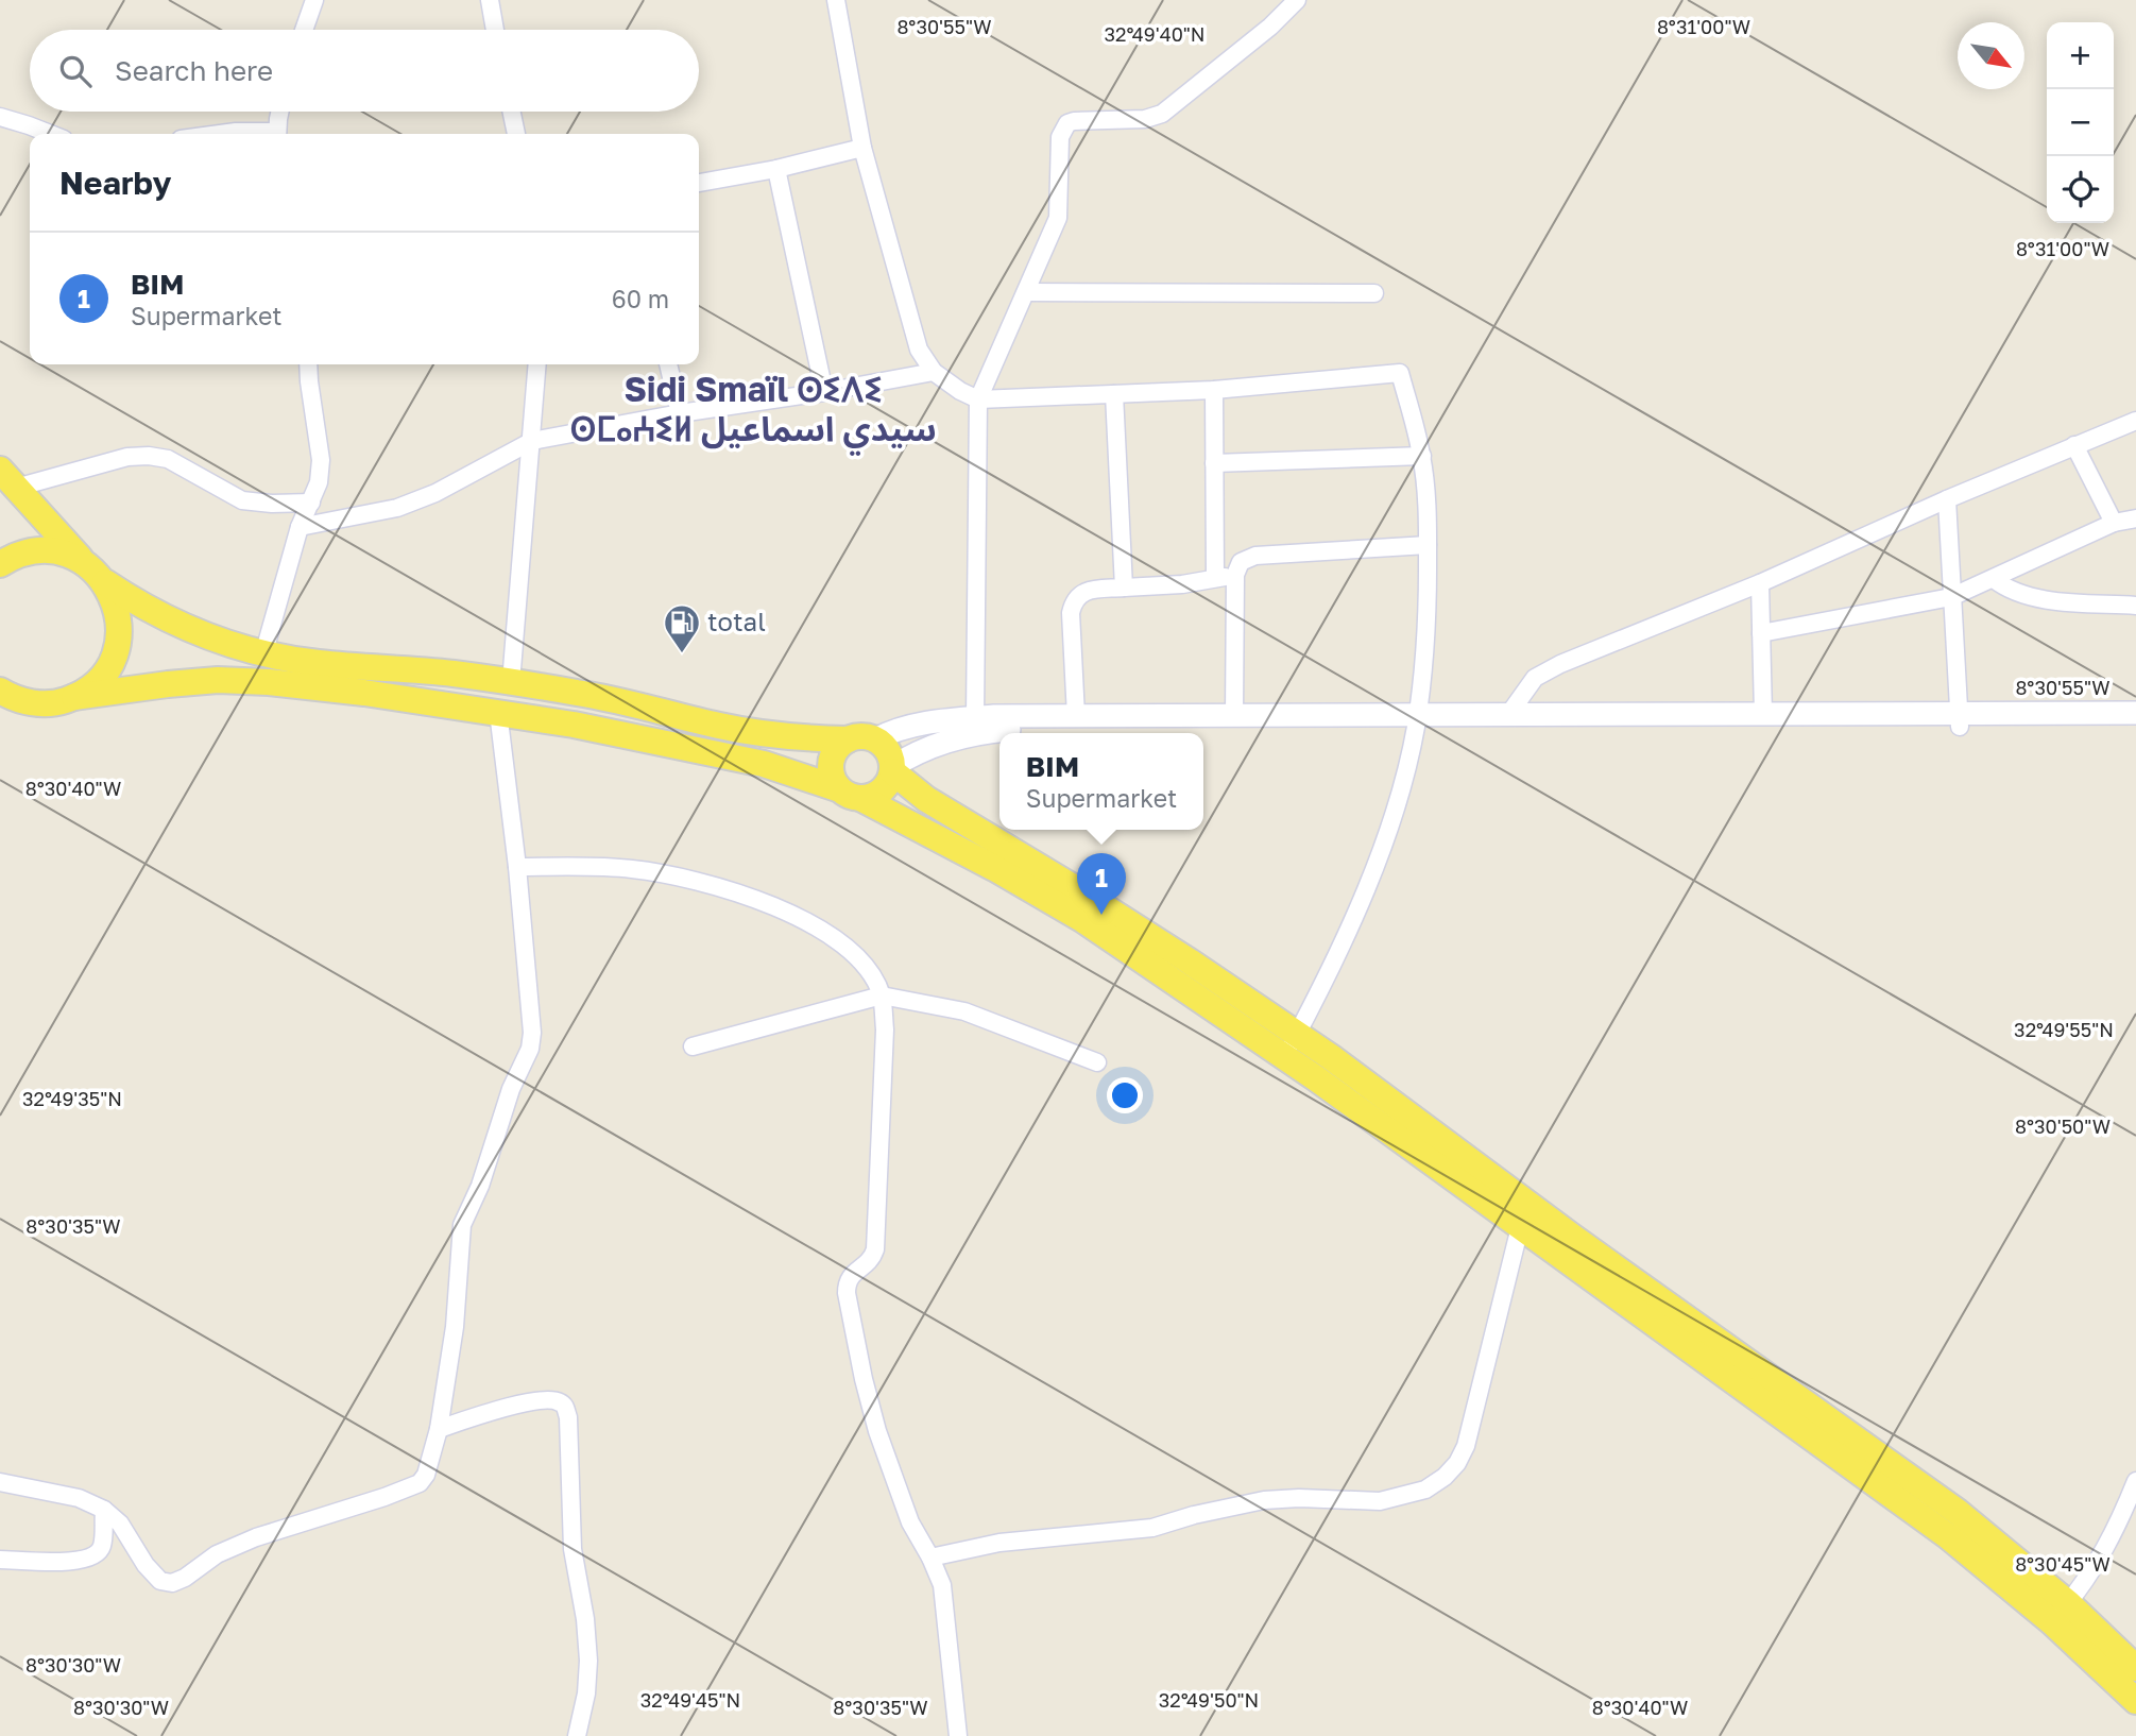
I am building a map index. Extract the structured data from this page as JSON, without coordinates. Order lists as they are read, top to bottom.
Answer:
{
  "districts": ["Sidi Smaïl ⵙⵉⴷⵉ ⵙⵎⴰⵄⵉⵍ سيدي اسماعيل"],
  "places": {
    "fuel station": ["total"]
  },
  "north": "bottom right",
  "page": {
    "map_buttons": ["+", "−"],
    "search": "Search here",
    "heading": "Nearby",
    "list": [
      {
        "mark": "1",
        "name": "BIM",
        "note": "Supermarket",
        "value": "60 m"
      }
    ],
    "popup": ["BIM", "Supermarket"],
    "pins": "1"
  },
  "coordinates": [
    "8°31'00\"W",
    "8°30'55\"W",
    "32°49'40\"N",
    "8°30'40\"W",
    "32°49'55\"N",
    "32°49'35\"N",
    "8°30'50\"W",
    "8°30'35\"W",
    "8°30'45\"W",
    "8°30'30\"W",
    "32°49'45\"N",
    "32°49'50\"N"
  ]
}
